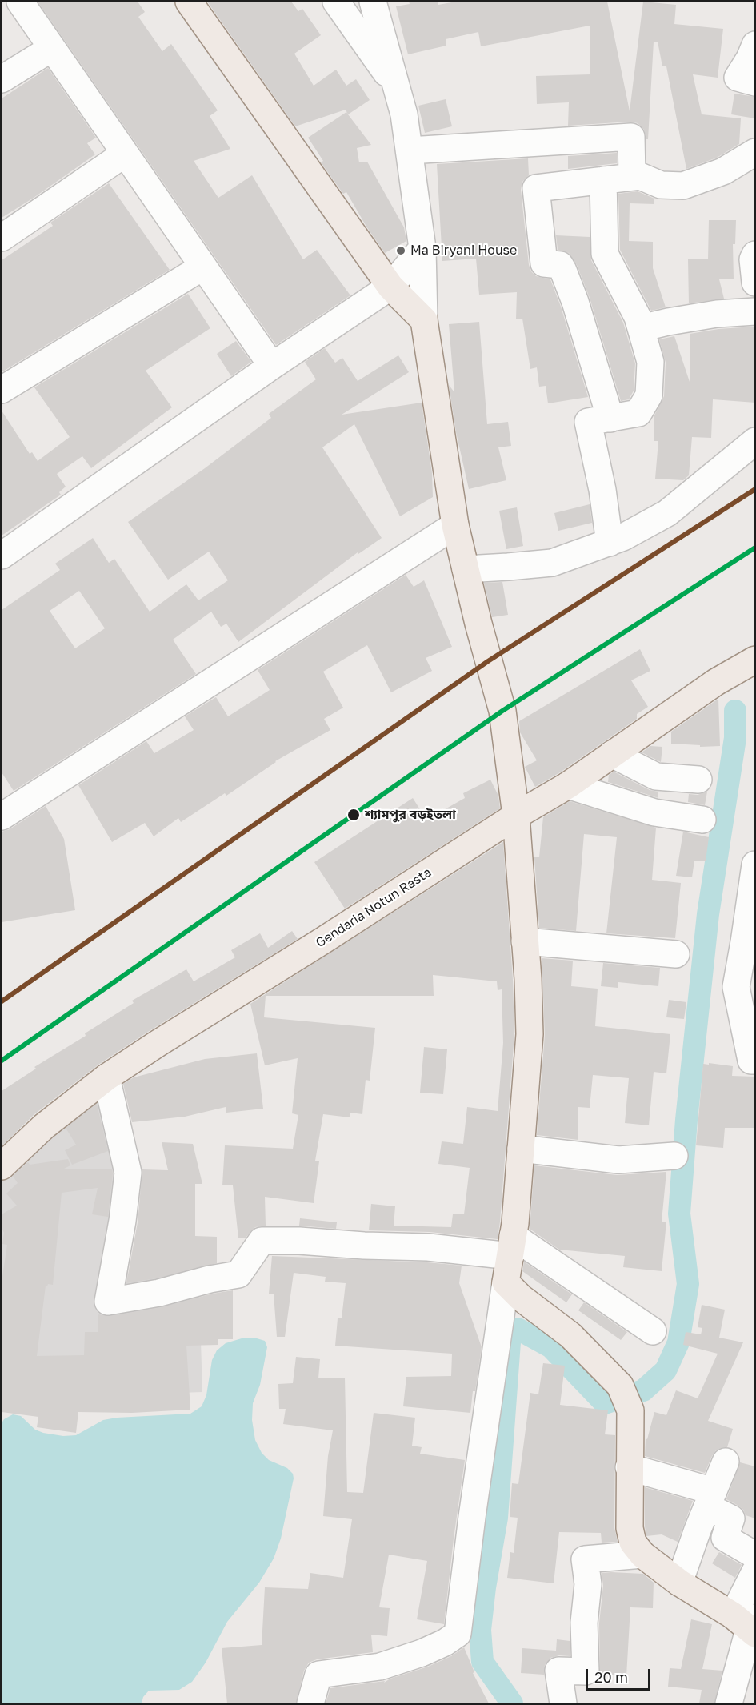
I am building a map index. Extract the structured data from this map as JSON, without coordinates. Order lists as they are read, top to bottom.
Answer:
{
  "streets": {
    "main road": ["Gendaria Notun Rasta"]
  },
  "places": ["Ma Biryani House", "শ্যামপুর বড়ইতলা"],
  "scale_bar": "20 m"
}
